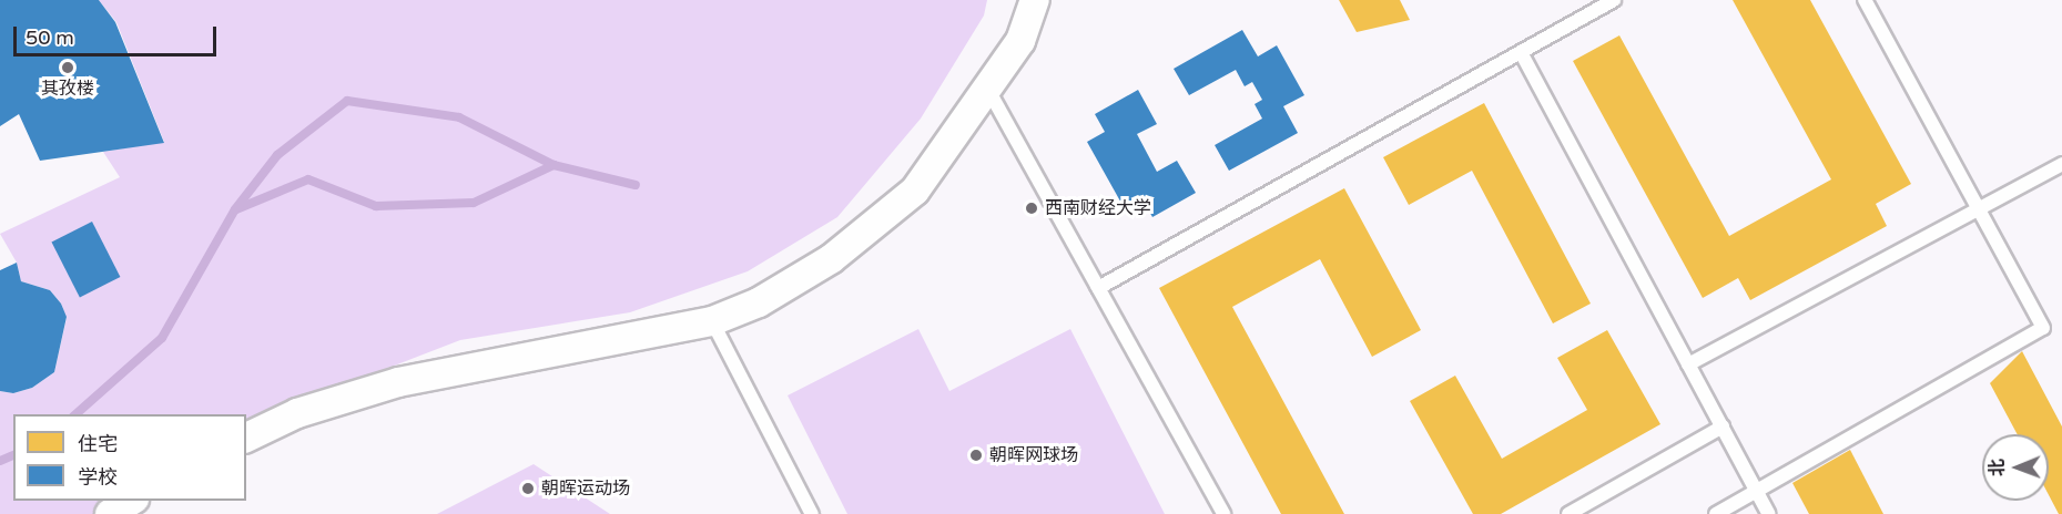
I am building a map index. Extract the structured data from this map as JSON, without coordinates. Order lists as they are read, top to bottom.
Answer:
{
  "places": [
    "其孜楼",
    "西南财经大学",
    "朝晖网球场",
    "朝晖运动场"
  ],
  "legend": ["住宅", "学校"],
  "scale_bar": "50 m",
  "north": "left"
}
